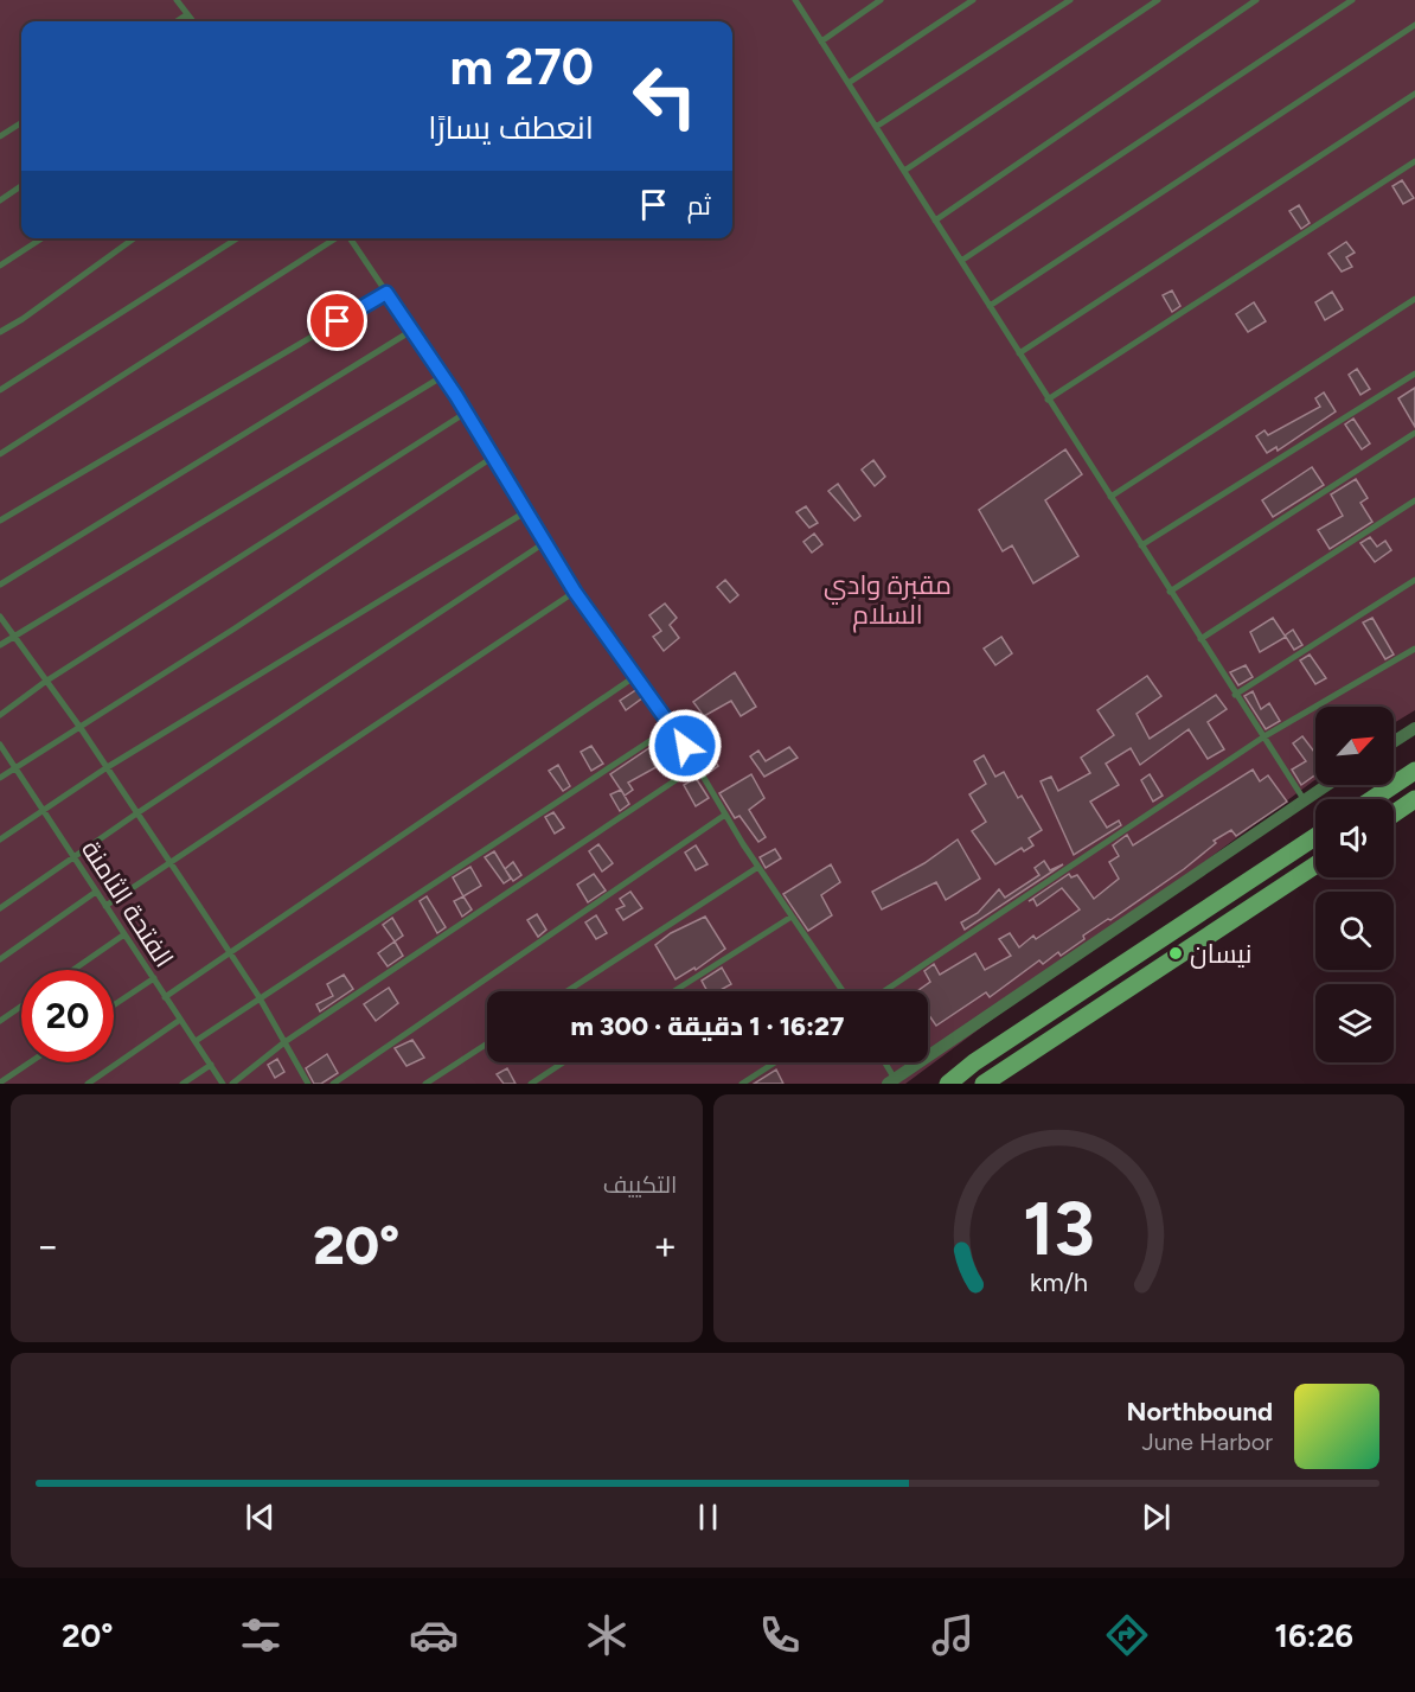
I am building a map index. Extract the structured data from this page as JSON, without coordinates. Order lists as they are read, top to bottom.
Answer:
{
  "streets": {
    "lane": ["الفتحة الثامنة"]
  },
  "parks": ["مقبرة وادي السلام"],
  "places": ["نيسان"],
  "north": "top right",
  "page": {
    "turn": ["270 m", "انعطف يسارًا"],
    "then": "ثم",
    "limit": "20",
    "trip": "16:27 · 1 دقيقة · 300 m",
    "tile": "التكييف",
    "heat": ["−", "20°", "+"],
    "song": ["Northbound", "June Harbor"],
    "tabs": ["16:26", "20°"],
    "gauge": ["13", "km/h"]
  }
}
